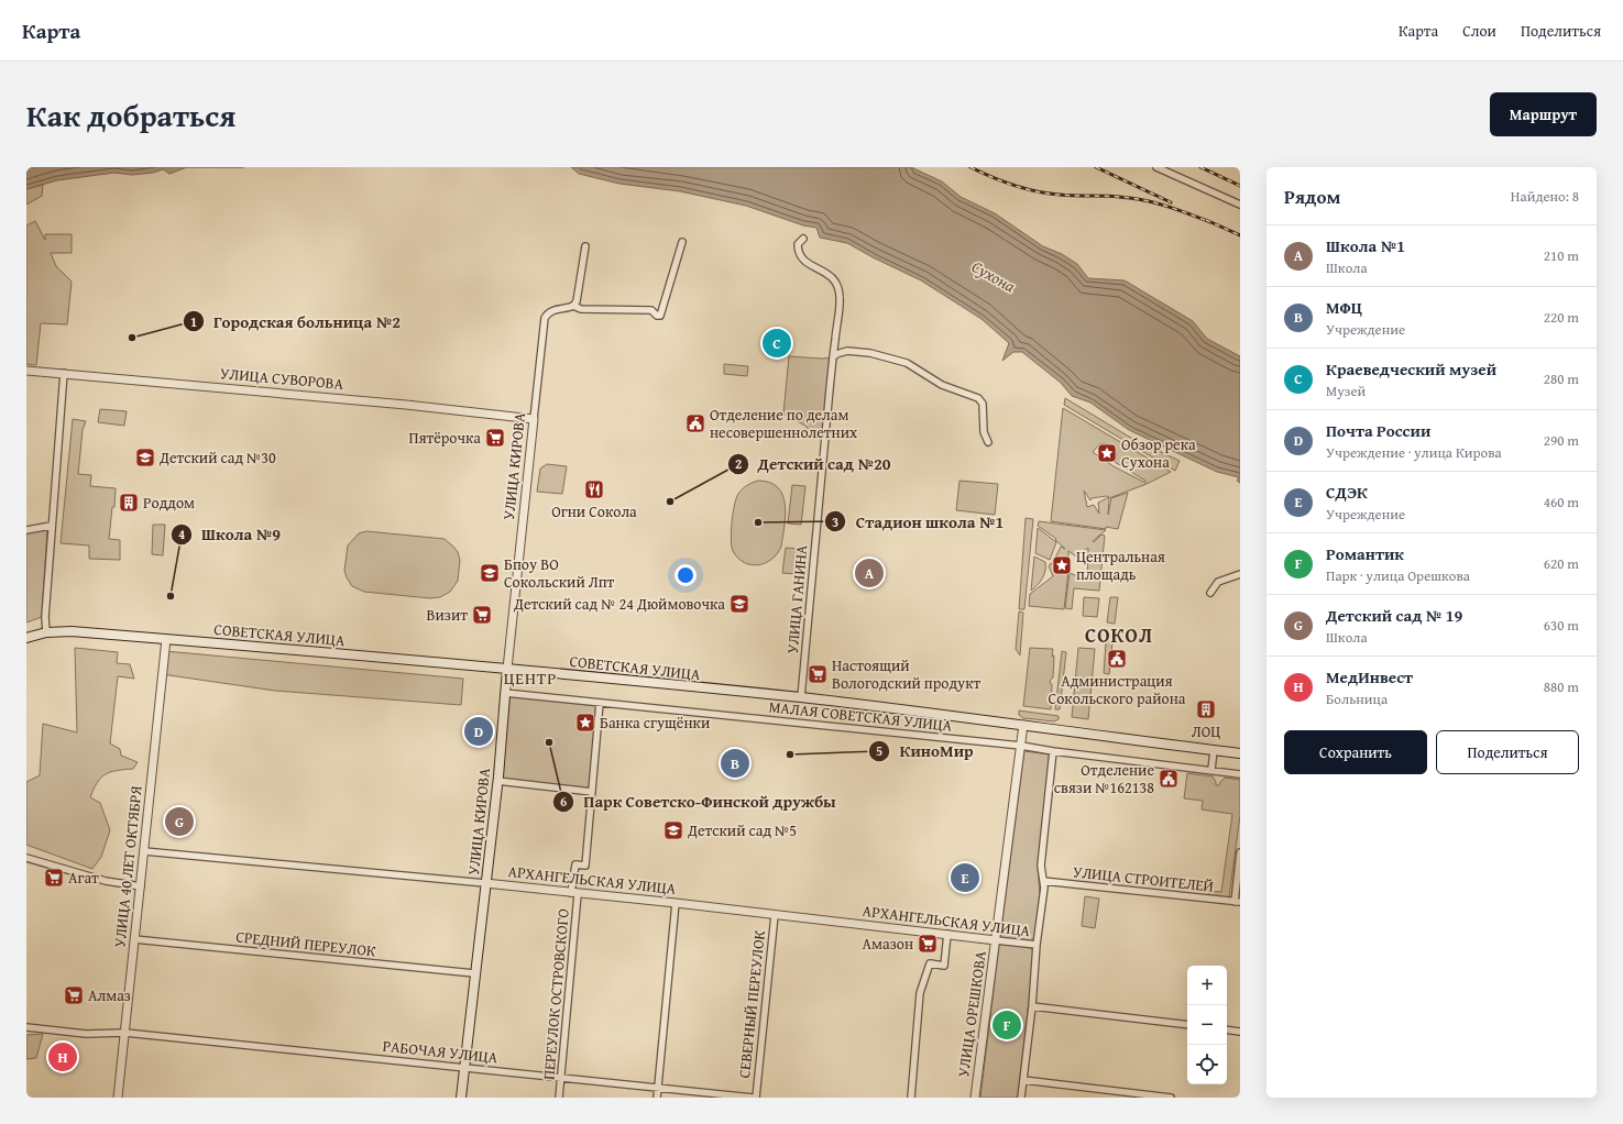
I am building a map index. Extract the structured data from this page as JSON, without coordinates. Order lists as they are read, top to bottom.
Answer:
{
  "streets": {
    "main road": ["УЛИЦА КИРОВА", "СОВЕТСКАЯ УЛИЦА"],
    "street": [
      "УЛИЦА СУВОРОВА",
      "УЛИЦА ГАНИНА",
      "МАЛАЯ СОВЕТСКАЯ УЛИЦА",
      "УЛИЦА 40 ЛЕТ ОКТЯБРЯ",
      "УЛИЦА СТРОИТЕЛЕЙ",
      "АРХАНГЕЛЬСКАЯ УЛИЦА",
      "СРЕДНИЙ ПЕРЕУЛОК",
      "ПЕРЕУЛОК ОСТРОВСКОГО",
      "СЕВЕРНЫЙ ПЕРЕУЛОК",
      "УЛИЦА ОРЕШКОВА",
      "РАБОЧАЯ УЛИЦА"
    ]
  },
  "crossings": [
    ["УЛИЦА СУВОРОВА", "УЛИЦА КИРОВА"],
    ["УЛИЦА КИРОВА", "СОВЕТСКАЯ УЛИЦА"],
    ["УЛИЦА КИРОВА", "МАЛАЯ СОВЕТСКАЯ УЛИЦА"],
    ["УЛИЦА КИРОВА", "АРХАНГЕЛЬСКАЯ УЛИЦА"],
    ["УЛИЦА КИРОВА", "СРЕДНИЙ ПЕРЕУЛОК"],
    ["УЛИЦА КИРОВА", "РАБОЧАЯ УЛИЦА"],
    ["УЛИЦА ГАНИНА", "СОВЕТСКАЯ УЛИЦА"],
    ["СОВЕТСКАЯ УЛИЦА", "УЛИЦА 40 ЛЕТ ОКТЯБРЯ"],
    ["СОВЕТСКАЯ УЛИЦА", "УЛИЦА ОРЕШКОВА"],
    ["МАЛАЯ СОВЕТСКАЯ УЛИЦА", "ПЕРЕУЛОК ОСТРОВСКОГО"],
    ["МАЛАЯ СОВЕТСКАЯ УЛИЦА", "УЛИЦА ОРЕШКОВА"],
    ["УЛИЦА 40 ЛЕТ ОКТЯБРЯ", "АРХАНГЕЛЬСКАЯ УЛИЦА"],
    ["УЛИЦА 40 ЛЕТ ОКТЯБРЯ", "СРЕДНИЙ ПЕРЕУЛОК"],
    ["УЛИЦА 40 ЛЕТ ОКТЯБРЯ", "РАБОЧАЯ УЛИЦА"],
    ["АРХАНГЕЛЬСКАЯ УЛИЦА", "ПЕРЕУЛОК ОСТРОВСКОГО"],
    ["АРХАНГЕЛЬСКАЯ УЛИЦА", "СЕВЕРНЫЙ ПЕРЕУЛОК"],
    ["АРХАНГЕЛЬСКАЯ УЛИЦА", "УЛИЦА ОРЕШКОВА"],
    ["ПЕРЕУЛОК ОСТРОВСКОГО", "РАБОЧАЯ УЛИЦА"],
    ["СЕВЕРНЫЙ ПЕРЕУЛОК", "РАБОЧАЯ УЛИЦА"]
  ],
  "districts": ["СОКОЛ", "ЦЕНТР"],
  "water": ["Сухона"],
  "places": {
    "other": [
      "Городская больница №2",
      "Детский сад №20",
      "Стадион школа №1",
      "Школа №9",
      "Парк Советско-Финской дружбы",
      "КиноМир"
    ],
    "public building": ["Отделение по делам несовершеннолетних", "Администрация Сокольского района", "Отделение связи №162138"],
    "supermarket": [
      "Пятёрочка",
      "Визит",
      "Настоящий Вологодский продукт",
      "Агат",
      "Амазон",
      "Алмаз"
    ],
    "place": ["Обзор река Сухона", "Центральная площадь", "Банка сгущёнки"],
    "school or university": [
      "Детский сад №30",
      "Бпоу ВО Сокольский Лпт",
      "Детский сад № 24 Дюймовочка",
      "Детский сад №5"
    ],
    "restaurant": ["Огни Сокола"],
    "building": ["Роддом", "ЛОЦ"]
  },
  "page": {
    "header": "Карта",
    "nav": ["Карта", "Слои", "Поделиться"],
    "title": "Как добраться",
    "buttons": [
      "Маршрут",
      ["Сохранить", "Поделиться"]
    ],
    "heading": ["Рядом", "Найдено: 8"],
    "list": [
      {
        "mark": "A",
        "name": "Школа №1",
        "note": "Школа",
        "value": "210 m"
      },
      {
        "mark": "B",
        "name": "МФЦ",
        "note": "Учреждение",
        "value": "220 m"
      },
      {
        "mark": "C",
        "name": "Краеведческий музей",
        "note": "Музей",
        "value": "280 m"
      },
      {
        "mark": "D",
        "name": "Почта России",
        "note": "Учреждение · улица Кирова",
        "value": "290 m"
      },
      {
        "mark": "E",
        "name": "СДЭК",
        "note": "Учреждение",
        "value": "460 m"
      },
      {
        "mark": "F",
        "name": "Романтик",
        "note": "Парк · улица Орешкова",
        "value": "620 m"
      },
      {
        "mark": "G",
        "name": "Детский сад № 19",
        "note": "Школа",
        "value": "630 m"
      },
      {
        "mark": "H",
        "name": "МедИнвест",
        "note": "Больница",
        "value": "880 m"
      }
    ],
    "pins": [
      "C",
      "A",
      "D",
      "B",
      "G",
      "E",
      "F",
      "H"
    ],
    "map_buttons": ["+", "−"]
  }
}
